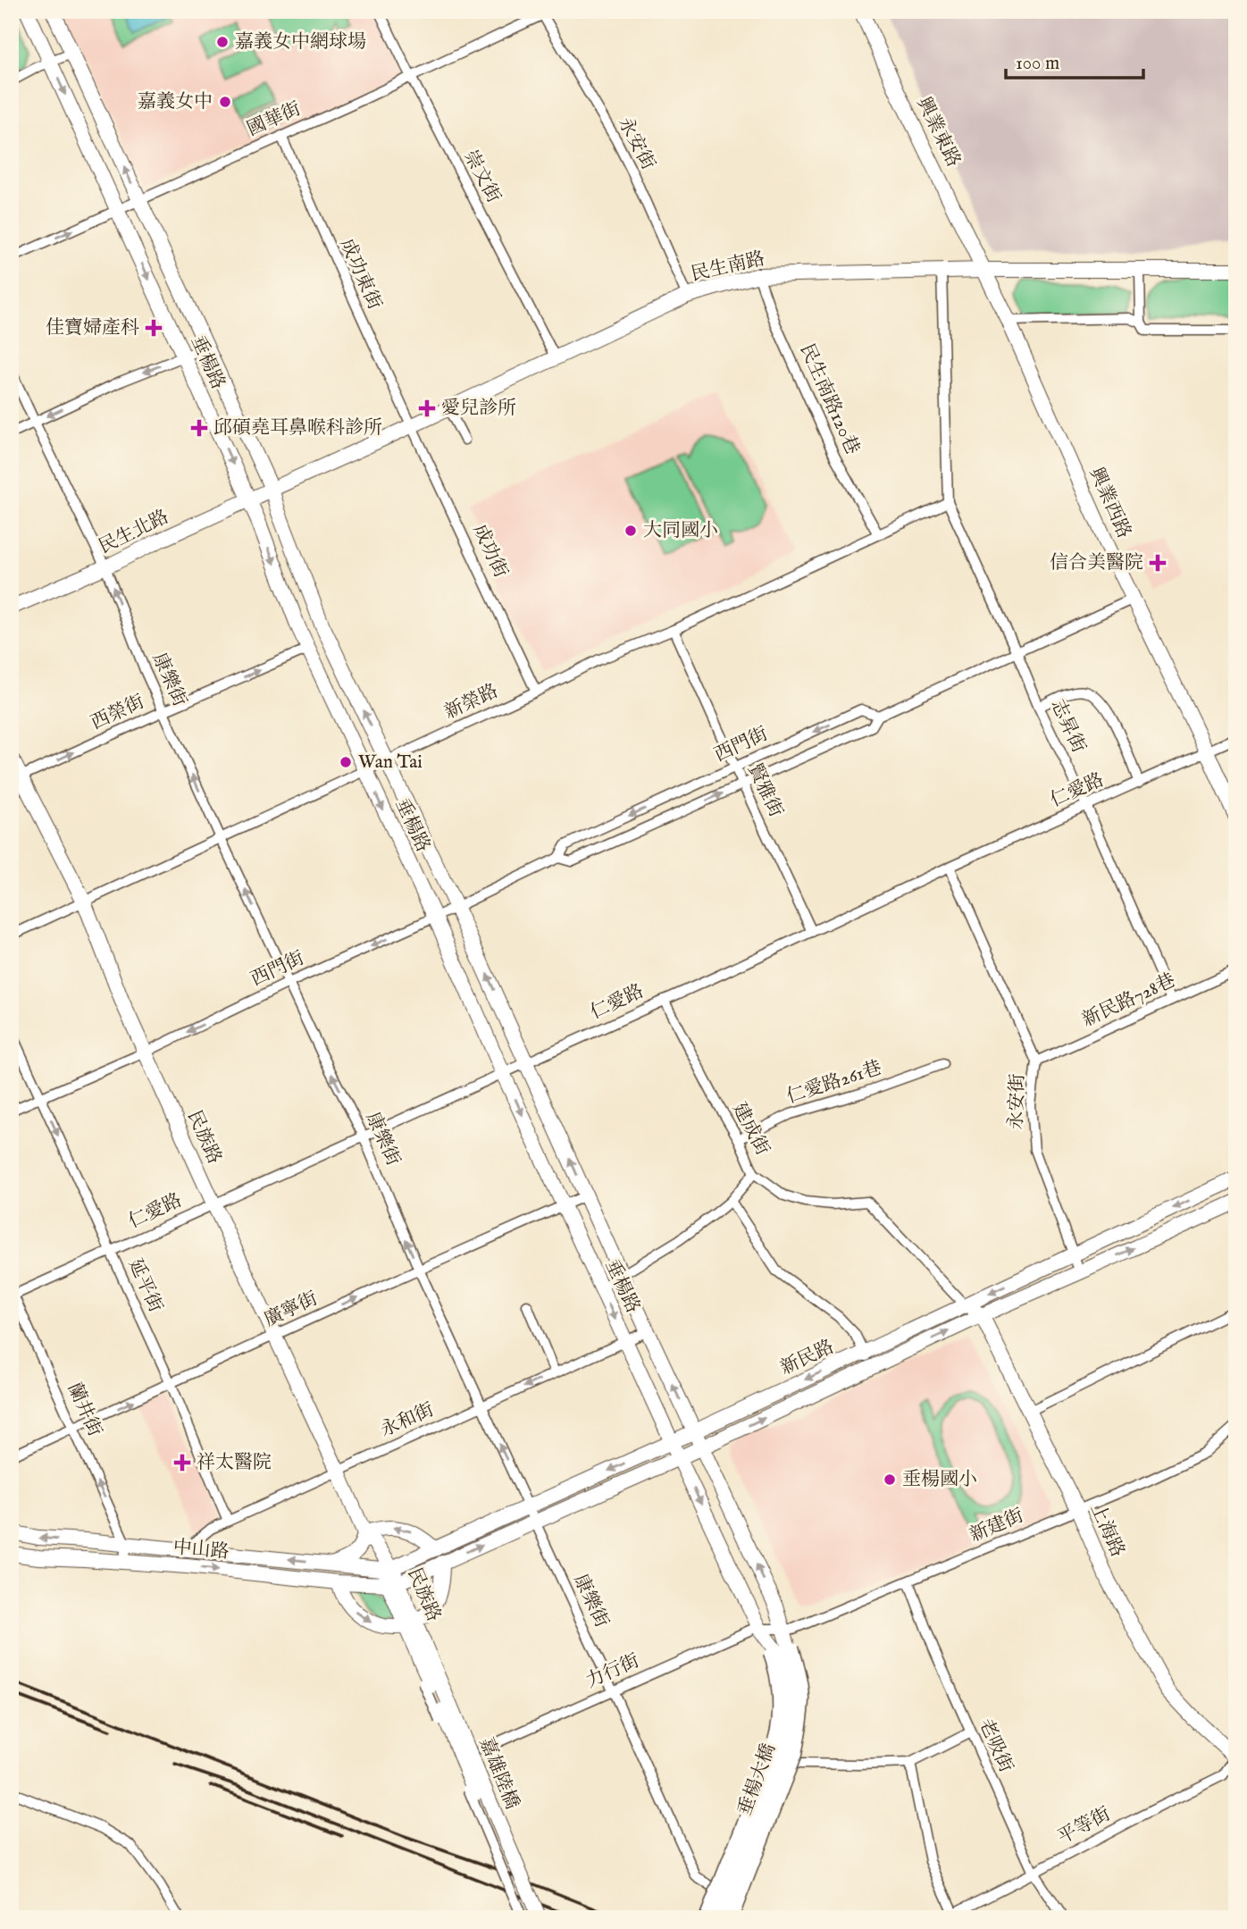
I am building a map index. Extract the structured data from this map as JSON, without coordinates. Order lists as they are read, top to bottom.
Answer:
{
  "streets": {
    "street": [
      "國華街",
      "興業東路",
      "永安街",
      "崇文街",
      "民生南路",
      "成功東街",
      "垂楊路",
      "民生南路120巷",
      "興業西路",
      "民生北路",
      "成功街",
      "康樂街",
      "新榮路",
      "西榮街",
      "志昇街",
      "西門街",
      "賢雅街",
      "仁愛路",
      "新民路728巷",
      "仁愛路261巷",
      "建成街",
      "民族路",
      "延平街",
      "廣寧街",
      "新民路",
      "蘭井街",
      "永和街",
      "新建街",
      "上海路",
      "中山路",
      "力行街",
      "老吸街",
      "嘉雄陸橋",
      "垂楊大橋",
      "平等街"
    ]
  },
  "crossings": [
    ["國華街", "永安街"],
    ["國華街", "崇文街"],
    ["國華街", "成功東街"],
    ["國華街", "垂楊路"],
    ["興業東路", "民生南路"],
    ["興業東路", "興業西路"],
    ["永安街", "民生南路"],
    ["永安街", "仁愛路"],
    ["永安街", "新民路728巷"],
    ["永安街", "新民路"],
    ["崇文街", "民生南路"],
    ["民生南路", "成功東街"],
    ["民生南路", "垂楊路"],
    ["民生南路", "民生南路120巷"],
    ["民生南路", "興業西路"],
    ["民生南路", "民生北路"],
    ["民生南路", "成功街"],
    ["成功東街", "成功街"],
    ["垂楊路", "民生北路"],
    ["垂楊路", "新榮路"],
    ["垂楊路", "西榮街"],
    ["垂楊路", "西門街"],
    ["垂楊路", "仁愛路"],
    ["垂楊路", "廣寧街"],
    ["垂楊路", "新民路"],
    ["垂楊路", "永和街"],
    ["垂楊路", "新建街"],
    ["垂楊路", "力行街"],
    ["垂楊路", "垂楊大橋"],
    ["民生南路120巷", "新榮路"],
    ["興業西路", "西門街"],
    ["興業西路", "仁愛路"],
    ["民生北路", "康樂街"],
    ["成功街", "新榮路"],
    ["康樂街", "新榮路"],
    ["康樂街", "西榮街"],
    ["康樂街", "西門街"],
    ["康樂街", "仁愛路"],
    ["康樂街", "廣寧街"],
    ["康樂街", "新民路"],
    ["康樂街", "永和街"],
    ["康樂街", "力行街"],
    ["新榮路", "志昇街"],
    ["新榮路", "賢雅街"],
    ["新榮路", "民族路"],
    ["西榮街", "民族路"],
    ["志昇街", "西門街"],
    ["志昇街", "仁愛路"],
    ["志昇街", "新民路728巷"],
    ["西門街", "賢雅街"],
    ["西門街", "民族路"],
    ["西門街", "延平街"],
    ["賢雅街", "仁愛路"],
    ["仁愛路", "建成街"],
    ["仁愛路", "民族路"],
    ["仁愛路", "延平街"],
    ["仁愛路", "蘭井街"],
    ["仁愛路261巷", "建成街"],
    ["建成街", "新民路"],
    ["民族路", "廣寧街"],
    ["民族路", "新民路"],
    ["民族路", "永和街"],
    ["民族路", "中山路"],
    ["民族路", "嘉雄陸橋"],
    ["延平街", "廣寧街"],
    ["延平街", "永和街"],
    ["廣寧街", "蘭井街"],
    ["新民路", "上海路"],
    ["新民路", "中山路"],
    ["蘭井街", "中山路"],
    ["永和街", "中山路"],
    ["新建街", "上海路"],
    ["新建街", "力行街"],
    ["新建街", "老吸街"],
    ["上海路", "平等街"],
    ["老吸街", "平等街"]
  ],
  "one_way": [
    "康樂街",
    "西榮街",
    "廣寧街",
    "蘭井街"
  ],
  "places": {
    "other": [
      "嘉義女中網球場",
      "嘉義女中",
      "大同國小",
      "Wan Tai",
      "垂楊國小"
    ],
    "health": [
      "佳寶婦產科",
      "愛兒診所",
      "邱碩堯耳鼻喉科診所",
      "信合美醫院",
      "祥太醫院"
    ]
  },
  "scale_bar": "100 m"
}
